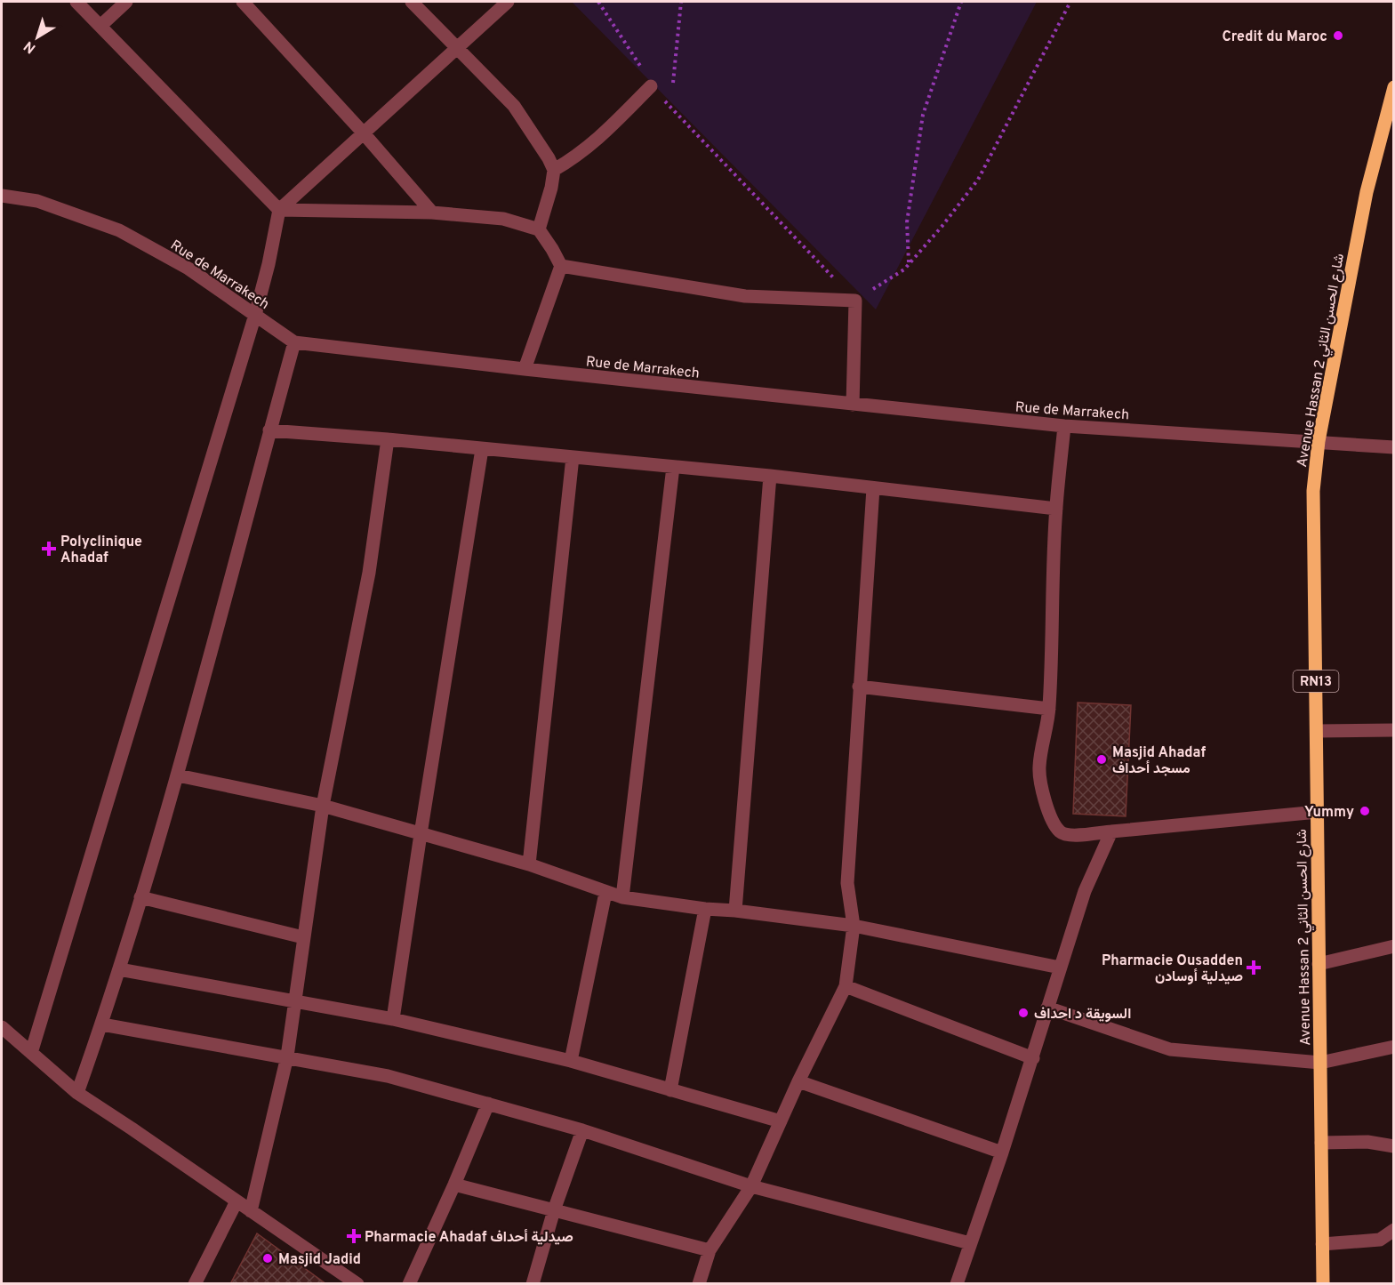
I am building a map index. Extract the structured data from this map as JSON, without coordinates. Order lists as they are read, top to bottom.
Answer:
{
  "streets": {
    "main road": ["Avenue Hassan 2 شارع الحسن الثاني", "RN13"],
    "street": ["Rue de Marrakech"]
  },
  "crossings": [
    ["Rue de Marrakech", "Avenue Hassan 2 شارع الحسن الثاني"]
  ],
  "places": {
    "other": [
      "Credit du Maroc",
      "Masjid Ahadaf مسجد أحداف",
      "Yummy",
      "السويقة د احداف",
      "Masjid Jadid"
    ],
    "health": ["Polyclinique Ahadaf", "Pharmacie Ousadden صيدلية أوسادن", "Pharmacie Ahadaf صيدلية أحداف"]
  },
  "north": "bottom left"
}
